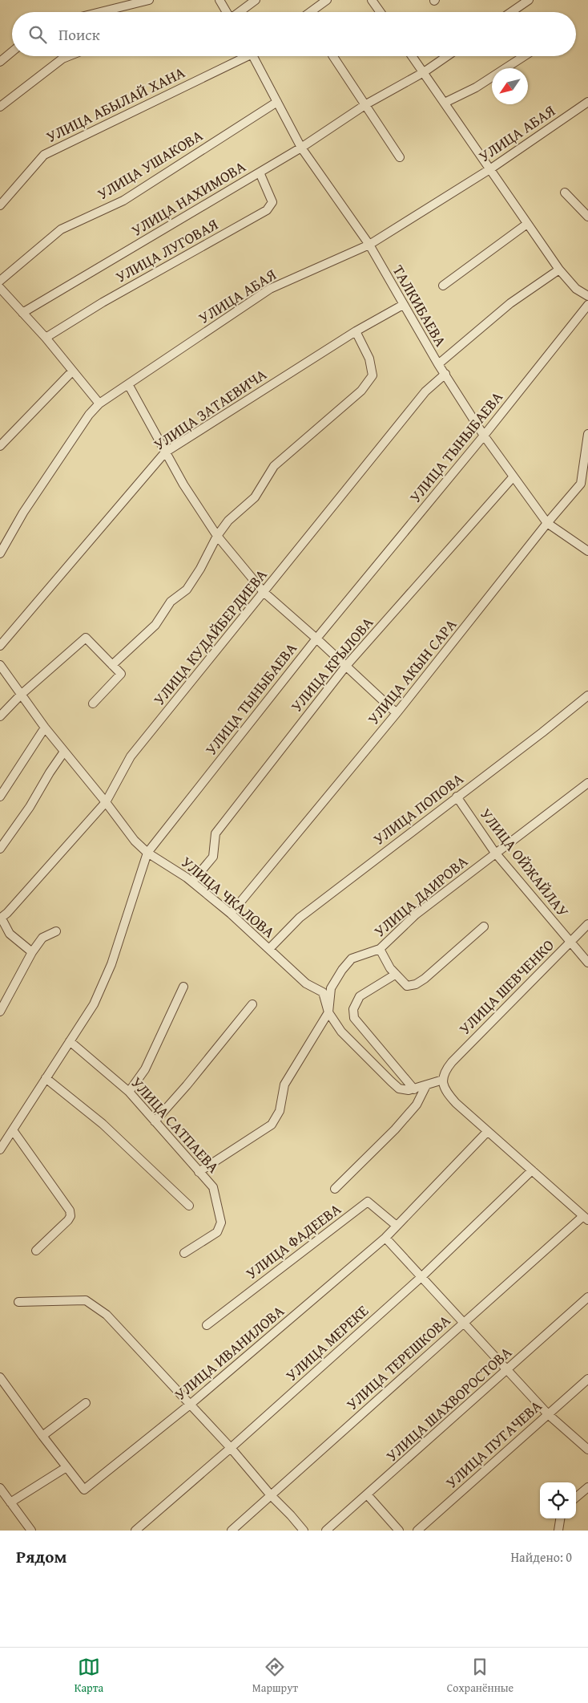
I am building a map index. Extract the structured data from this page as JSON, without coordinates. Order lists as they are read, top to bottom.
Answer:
{
  "streets": {
    "street": [
      "УЛИЦА АБЫЛАЙ ХАНА",
      "УЛИЦА АБАЯ",
      "УЛИЦА УШАКОВА",
      "УЛИЦА НАХИМОВА",
      "УЛИЦА ЛУГОВАЯ",
      "ТАЛКИБАЕВА",
      "УЛИЦА ЗАТАЕВИЧА",
      "УЛИЦА ТЫНЫБАЕВА",
      "УЛИЦА КУДАЙБЕРДИЕВА",
      "УЛИЦА КРЫЛОВА",
      "УЛИЦА АКЫН САРА",
      "УЛИЦА ПОПОВА",
      "УЛИЦА ОЙЖАЙЛАУ",
      "УЛИЦА ДАИРОВА",
      "УЛИЦА ЧКАЛОВА",
      "УЛИЦА ШЕВЧЕНКО",
      "УЛИЦА САТПАЕВА",
      "УЛИЦА ФАДЕЕВА",
      "УЛИЦА МЕРЕКЕ",
      "УЛИЦА ИВАНИЛОВА",
      "УЛИЦА ТЕРЕШКОВА",
      "УЛИЦА ШАХВОРОСТОВА",
      "УЛИЦА ПУГАЧЕВА"
    ]
  },
  "crossings": [
    ["УЛИЦА АБАЯ", "ТАЛКИБАЕВА"],
    ["УЛИЦА УШАКОВА", "ТАЛКИБАЕВА"],
    ["УЛИЦА НАХИМОВА", "УЛИЦА ЛУГОВАЯ"],
    ["УЛИЦА НАХИМОВА", "ТАЛКИБАЕВА"],
    ["ТАЛКИБАЕВА", "УЛИЦА ЗАТАЕВИЧА"],
    ["ТАЛКИБАЕВА", "УЛИЦА ТЫНЫБАЕВА"],
    ["ТАЛКИБАЕВА", "УЛИЦА КУДАЙБЕРДИЕВА"],
    ["ТАЛКИБАЕВА", "УЛИЦА КРЫЛОВА"],
    ["ТАЛКИБАЕВА", "УЛИЦА АКЫН САРА"],
    ["УЛИЦА ТЫНЫБАЕВА", "УЛИЦА ЧКАЛОВА"],
    ["УЛИЦА ТЫНЫБАЕВА", "УЛИЦА САТПАЕВА"],
    ["УЛИЦА КУДАЙБЕРДИЕВА", "УЛИЦА ЧКАЛОВА"],
    ["УЛИЦА КРЫЛОВА", "УЛИЦА ЧКАЛОВА"],
    ["УЛИЦА АКЫН САРА", "УЛИЦА ЧКАЛОВА"],
    ["УЛИЦА ПОПОВА", "УЛИЦА ОЙЖАЙЛАУ"],
    ["УЛИЦА ПОПОВА", "УЛИЦА ЧКАЛОВА"],
    ["УЛИЦА ОЙЖАЙЛАУ", "УЛИЦА ДАИРОВА"],
    ["УЛИЦА ОЙЖАЙЛАУ", "УЛИЦА ШЕВЧЕНКО"],
    ["УЛИЦА ДАИРОВА", "УЛИЦА ЧКАЛОВА"],
    ["УЛИЦА ДАИРОВА", "УЛИЦА САТПАЕВА"],
    ["УЛИЦА ФАДЕЕВА", "УЛИЦА ИВАНИЛОВА"]
  ],
  "north": "bottom left",
  "page": {
    "search": "Поиск",
    "heading": ["Рядом", "Найдено: 0"],
    "nav": ["Карта", "Маршрут", "Сохранённые"]
  }
}
